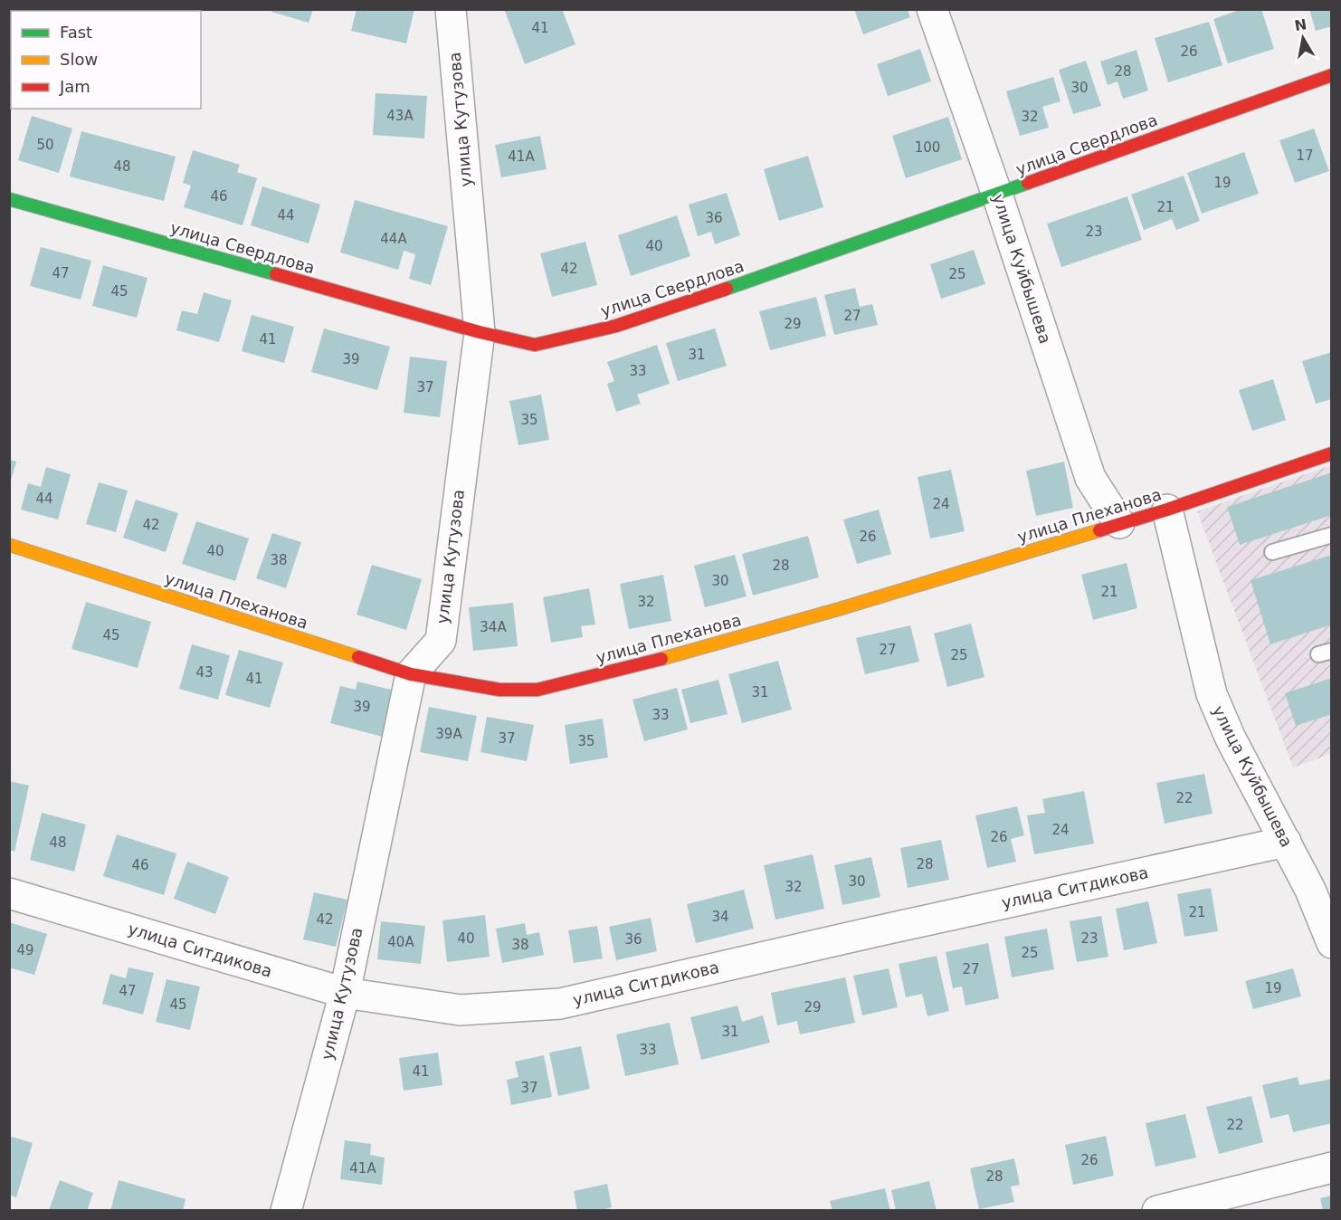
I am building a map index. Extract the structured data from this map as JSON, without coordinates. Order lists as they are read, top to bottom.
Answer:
{
  "streets": {
    "street": [
      "улица Кутузова",
      "улица Свердлова",
      "улица Куйбышева",
      "улица Плеханова",
      "улица Ситдикова"
    ]
  },
  "crossings": [
    ["улица Кутузова", "улица Свердлова"],
    ["улица Кутузова", "улица Плеханова"],
    ["улица Кутузова", "улица Ситдикова"],
    ["улица Свердлова", "улица Куйбышева"],
    ["улица Куйбышева", "улица Плеханова"],
    ["улица Куйбышева", "улица Ситдикова"]
  ],
  "house_numbers": [
    "41",
    "26",
    "28",
    "30",
    "43А",
    "32",
    "50",
    "100",
    "17",
    "41А",
    "48",
    "19",
    "46",
    "21",
    "44",
    "36",
    "23",
    "44А",
    "40",
    "42",
    "47",
    "25",
    "45",
    "27",
    "29",
    "41",
    "31",
    "39",
    "33",
    "37",
    "35",
    "44",
    "24",
    "42",
    "26",
    "40",
    "38",
    "28",
    "30",
    "21",
    "32",
    "34А",
    "45",
    "27",
    "25",
    "43",
    "41",
    "31",
    "39",
    "33",
    "39А",
    "37",
    "35",
    "22",
    "24",
    "26",
    "48",
    "28",
    "46",
    "30",
    "32",
    "21",
    "34",
    "42",
    "40",
    "23",
    "36",
    "40А",
    "38",
    "49",
    "25",
    "27",
    "19",
    "47",
    "45",
    "29",
    "31",
    "33",
    "41",
    "37",
    "22",
    "26",
    "41А",
    "28"
  ],
  "legend": ["Fast", "Slow", "Jam"],
  "north": "top"
}
